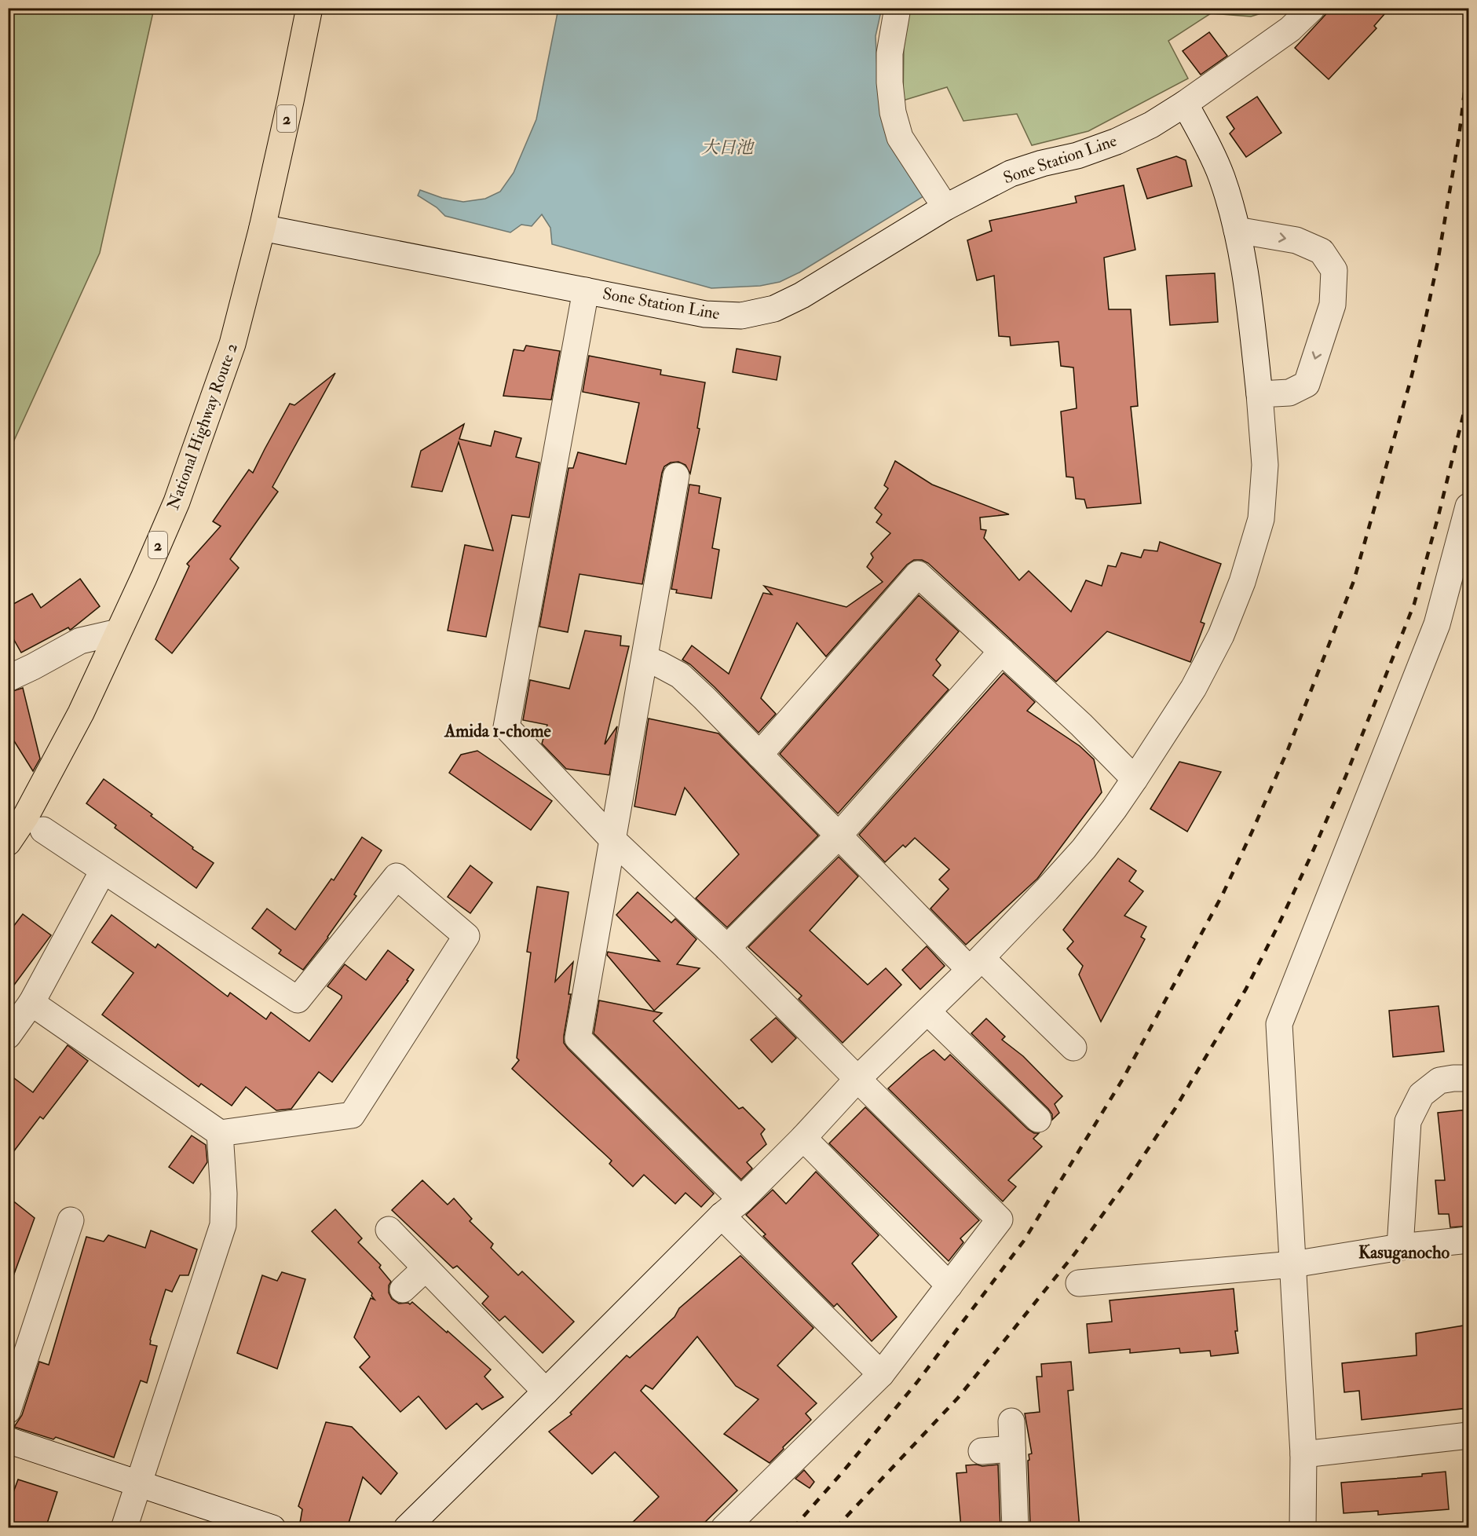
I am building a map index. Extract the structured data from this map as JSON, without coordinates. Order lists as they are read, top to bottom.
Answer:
{
  "streets": {
    "highway": ["2", "National Highway Route 2"],
    "street": ["Sone Station Line"]
  },
  "crossings": [
    ["Sone Station Line", "National Highway Route 2"]
  ],
  "districts": ["Amida 1-chome", "Kasuganocho"],
  "water": ["大日池"]
}
